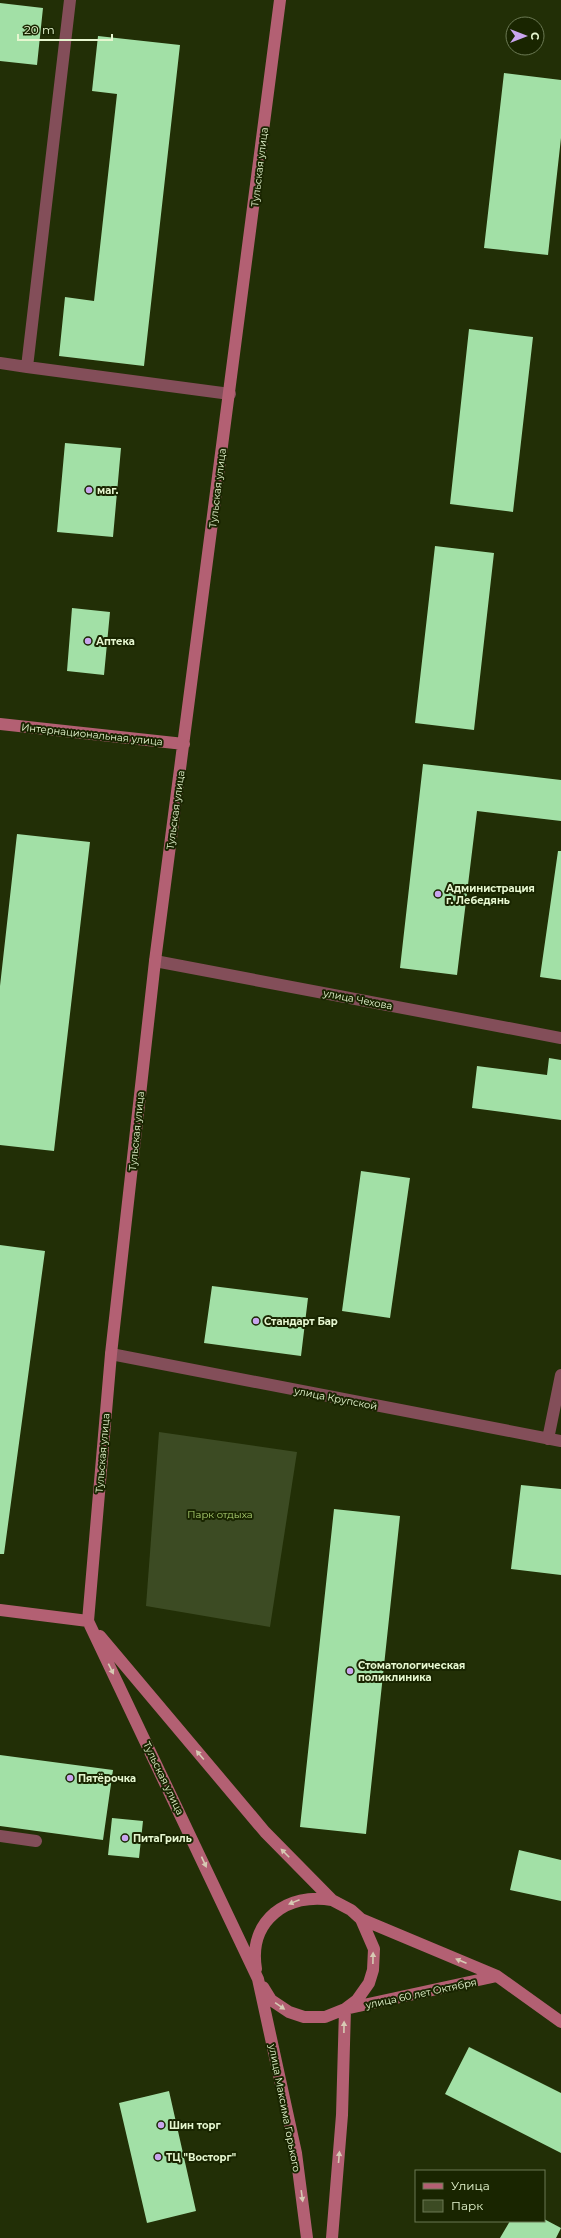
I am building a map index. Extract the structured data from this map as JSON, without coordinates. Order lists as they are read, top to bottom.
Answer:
{
  "streets": {
    "main road": [
      "Тульская улица",
      "Интернациональная улица",
      "улица 60 лет Октября",
      "улица Максима Горького"
    ],
    "street": ["улица Чехова", "улица Крупской"]
  },
  "crossings": [
    ["Тульская улица", "Интернациональная улица"],
    ["Тульская улица", "улица Чехова"],
    ["Тульская улица", "улица Крупской"],
    ["Тульская улица", "улица 60 лет Октября"],
    ["Тульская улица", "улица Максима Горького"],
    ["улица 60 лет Октября", "улица Максима Горького"]
  ],
  "one_way": ["улица 60 лет Октября"],
  "parks": ["Парк отдыха"],
  "places": [
    "маг.",
    "Аптека",
    "Администрация г. Лебедянь",
    "Стандарт Бар",
    "Стоматологическая поликлиника",
    "Пятёрочка",
    "ПитаГриль",
    "Шин торг",
    "ТЦ \"Восторг\""
  ],
  "legend": ["Улица", "Парк"],
  "scale_bar": "20 m",
  "north": "right"
}
